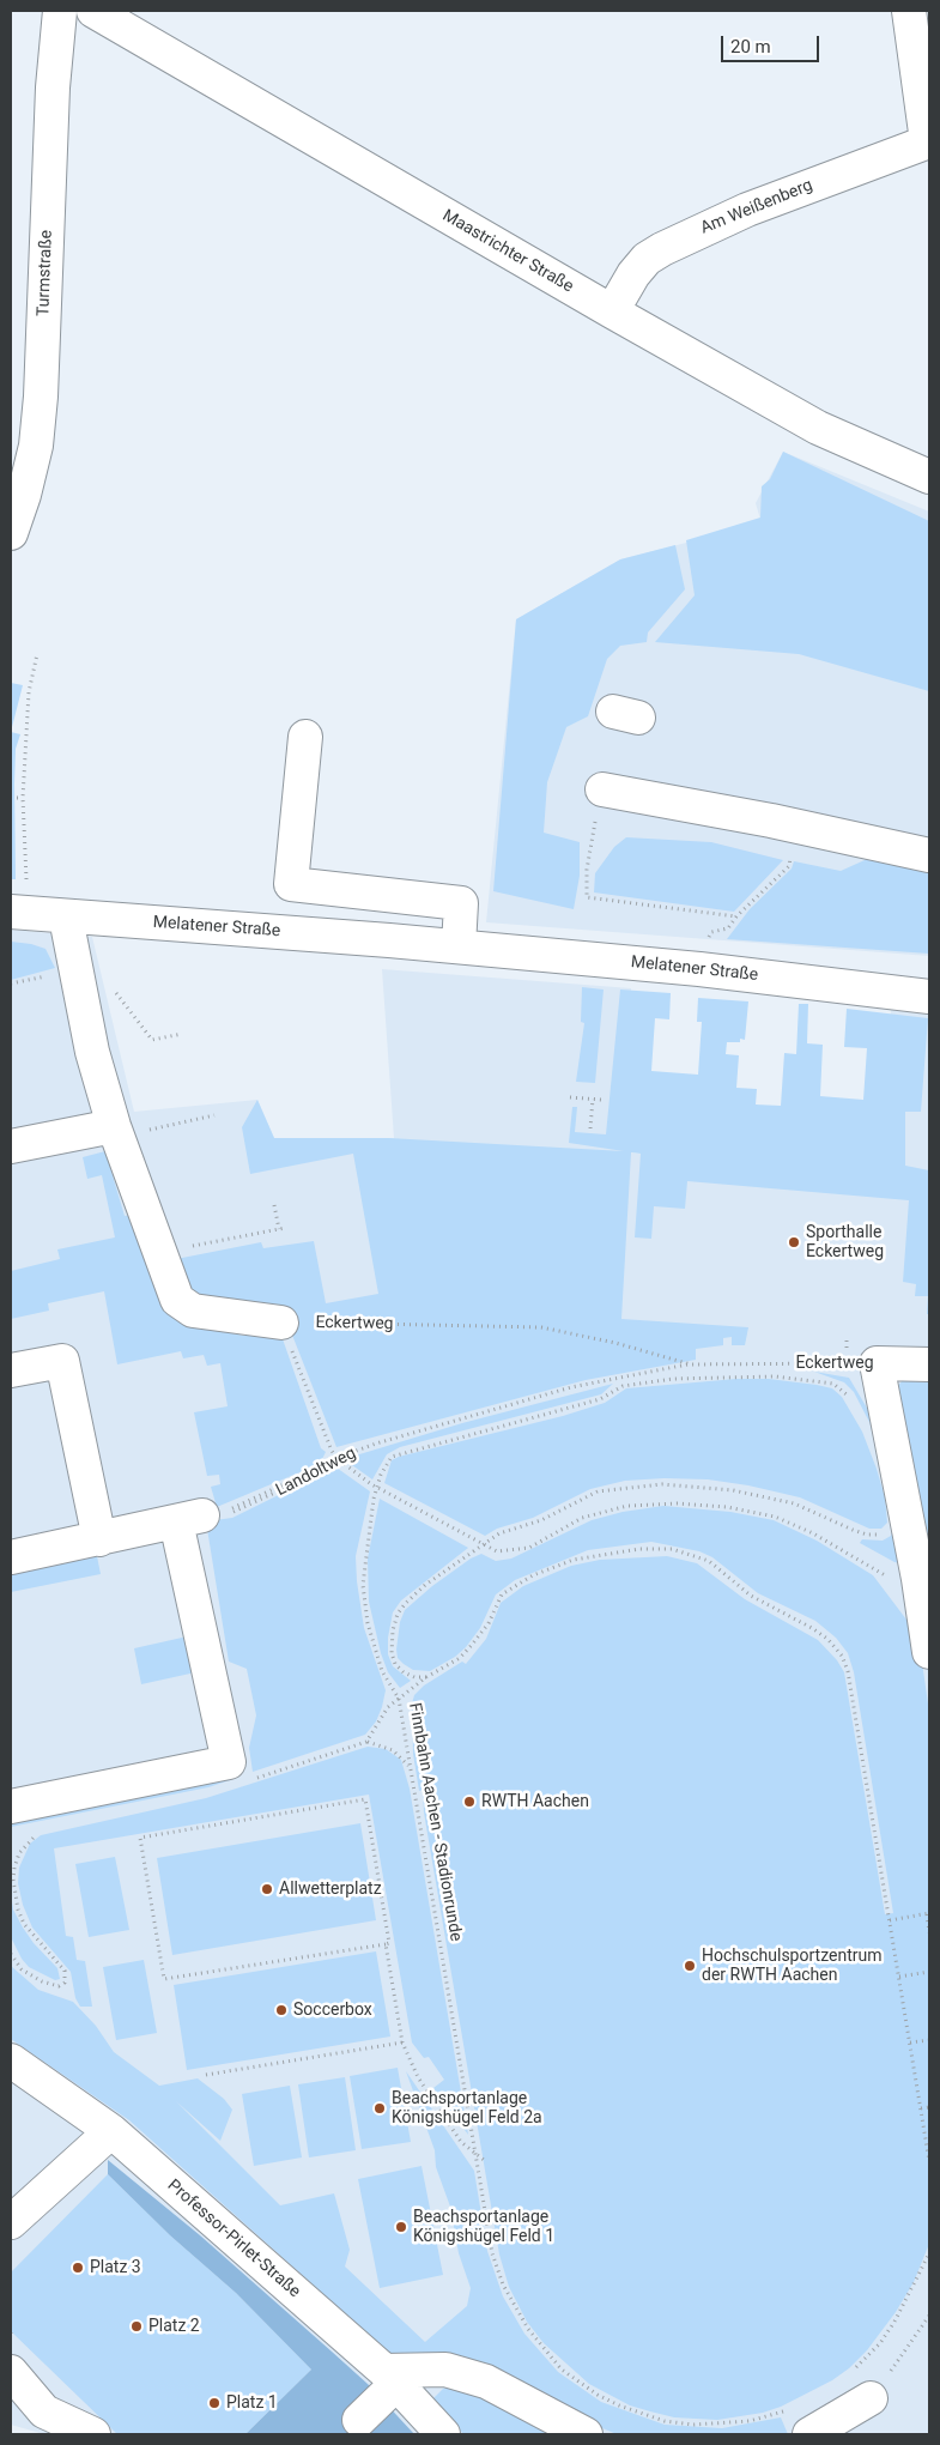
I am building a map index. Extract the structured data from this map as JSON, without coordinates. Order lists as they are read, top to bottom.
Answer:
{
  "streets": {
    "street": [
      "Am Weißenberg",
      "Maastrichter Straße",
      "Turmstraße",
      "Melatener Straße",
      "Eckertweg",
      "Professor-Pirlet-Straße"
    ],
    "path": ["Landoltweg", "Finnbahn Aachen - Stadionrunde"]
  },
  "crossings": [
    ["Am Weißenberg", "Maastrichter Straße"],
    ["Eckertweg", "Landoltweg"]
  ],
  "places": [
    "Sporthalle Eckertweg",
    "RWTH Aachen",
    "Allwetterplatz",
    "Hochschulsportzentrum der RWTH Aachen",
    "Soccerbox",
    "Beachsportanlage Königshügel Feld 2a",
    "Beachsportanlage Königshügel Feld 1",
    "Platz 3",
    "Platz 2",
    "Platz 1"
  ],
  "scale_bar": "20 m"
}
